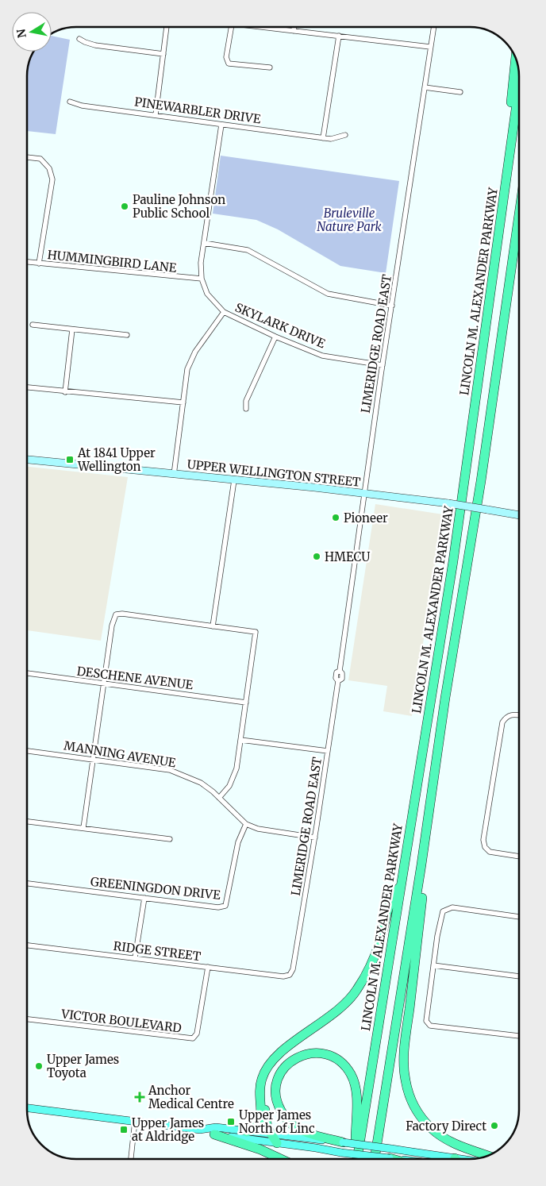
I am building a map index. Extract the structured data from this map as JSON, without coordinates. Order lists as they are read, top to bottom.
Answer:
{
  "streets": {
    "highway": ["LINCOLN M. ALEXANDER PARKWAY"],
    "main road": ["UPPER WELLINGTON STREET"],
    "street": [
      "PINEWARBLER DRIVE",
      "HUMMINGBIRD LANE",
      "SKYLARK DRIVE",
      "LIMERIDGE ROAD EAST",
      "DESCHENE AVENUE",
      "MANNING AVENUE",
      "GREENINGDON DRIVE",
      "RIDGE STREET",
      "VICTOR BOULEVARD"
    ]
  },
  "crossings": [
    ["PINEWARBLER DRIVE", "SKYLARK DRIVE"],
    ["HUMMINGBIRD LANE", "SKYLARK DRIVE"],
    ["SKYLARK DRIVE", "LIMERIDGE ROAD EAST"],
    ["LIMERIDGE ROAD EAST", "UPPER WELLINGTON STREET"],
    ["LIMERIDGE ROAD EAST", "MANNING AVENUE"],
    ["LIMERIDGE ROAD EAST", "RIDGE STREET"],
    ["MANNING AVENUE", "GREENINGDON DRIVE"],
    ["RIDGE STREET", "VICTOR BOULEVARD"]
  ],
  "parks": ["Bruleville Nature Park"],
  "places": {
    "other": [
      "Pauline Johnson Public School",
      "Pioneer",
      "HMECU",
      "Upper James Toyota",
      "Factory Direct"
    ],
    "transit": ["At 1841 Upper Wellington", "Upper James North of Linc", "Upper James at Aldridge"],
    "health": ["Anchor Medical Centre"]
  },
  "north": "left"
}
